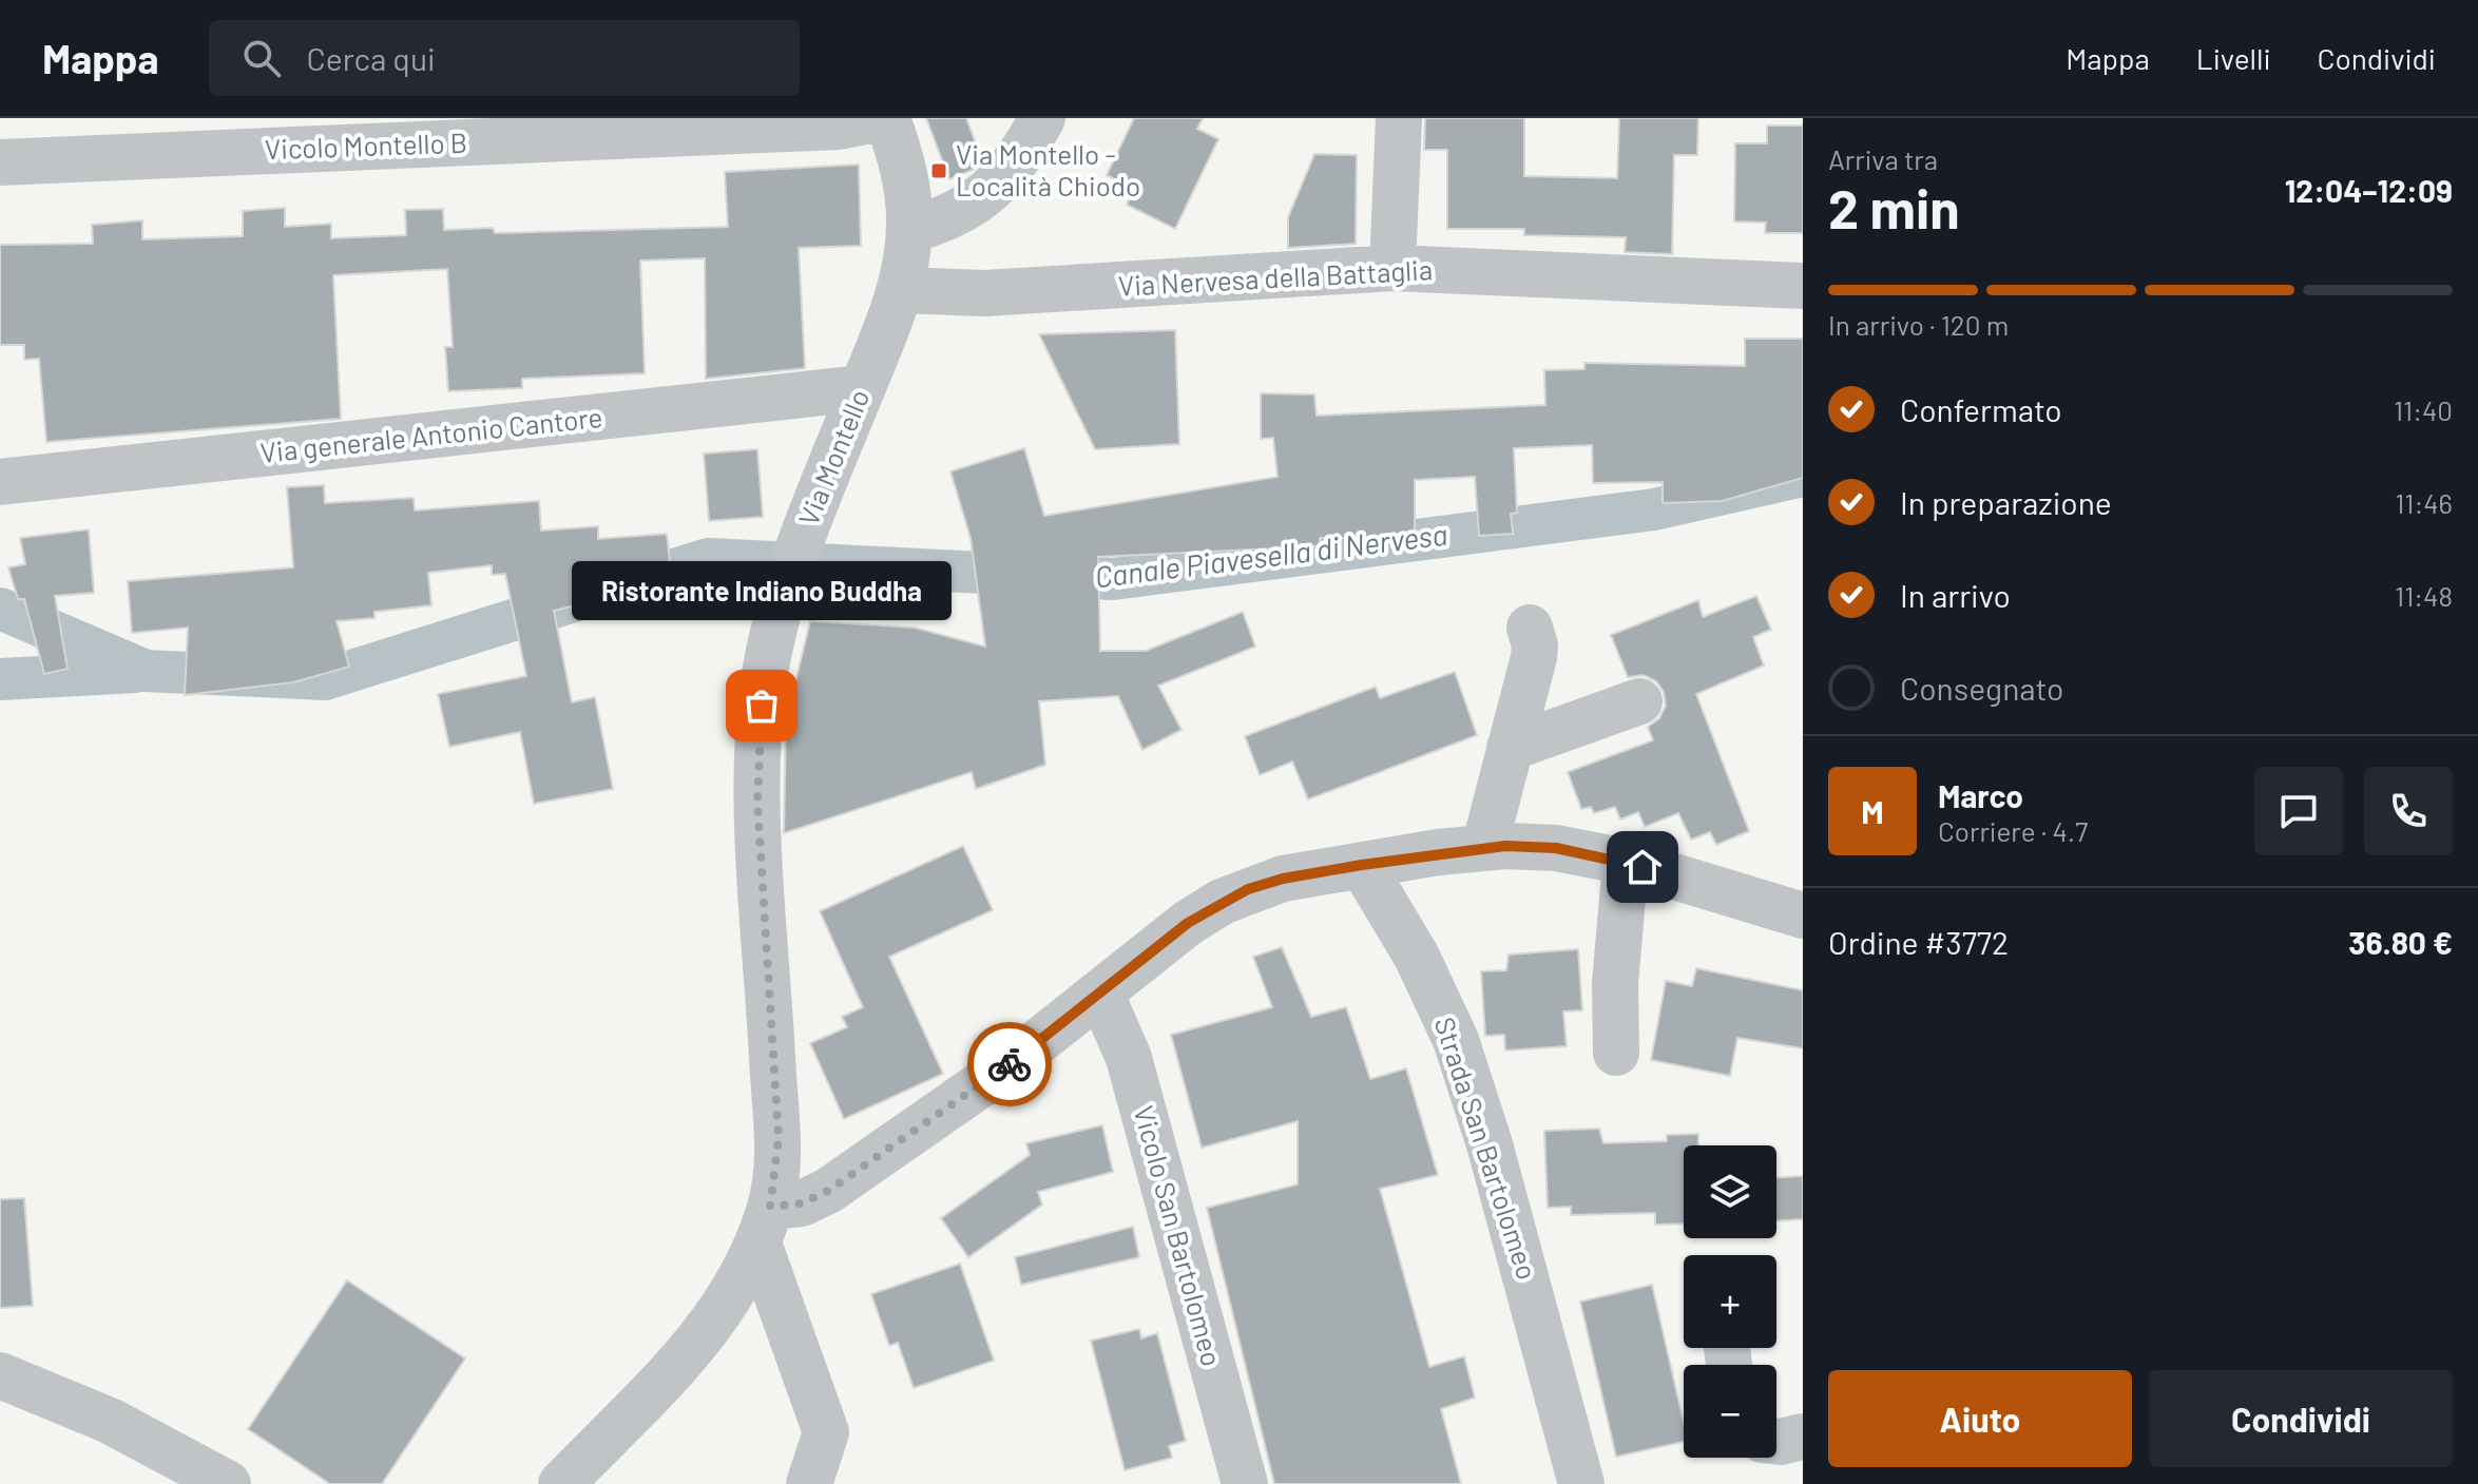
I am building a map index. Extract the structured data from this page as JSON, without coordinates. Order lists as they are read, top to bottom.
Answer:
{
  "streets": {
    "street": [
      "Vicolo Montello B",
      "Via Nervesa della Battaglia",
      "Via generale Antonio Cantore",
      "Via Montello",
      "Strada San Bartolomeo",
      "Vicolo San Bartolomeo"
    ]
  },
  "crossings": [
    ["Vicolo Montello B", "Via Montello"],
    ["Via Nervesa della Battaglia", "Via Montello"],
    ["Via generale Antonio Cantore", "Via Montello"]
  ],
  "water": ["Canale Piavesella di Nervesa"],
  "places": {
    "transit": ["Via Montello - Località Chiodo"],
    "other": ["Ristorante Indiano Buddha"]
  },
  "page": {
    "header": "Mappa",
    "search": "Cerca qui",
    "nav": ["Mappa", "Livelli", "Condividi"],
    "heading": ["2 min", "Arriva tra", "12:04–12:09"],
    "panel": [
      "Marco",
      "Corriere · 4.7",
      "Ordine #3772",
      "36.80 €"
    ],
    "bar": "In arrivo · 120 m",
    "list": [
      ["Confermato", "11:40"],
      ["In preparazione", "11:46"],
      ["In arrivo", "11:48"],
      "Consegnato"
    ],
    "bubble": "Ristorante Indiano Buddha",
    "round": "M",
    "map_buttons": ["+", "−"],
    "buttons": ["Aiuto", "Condividi"]
  }
}
